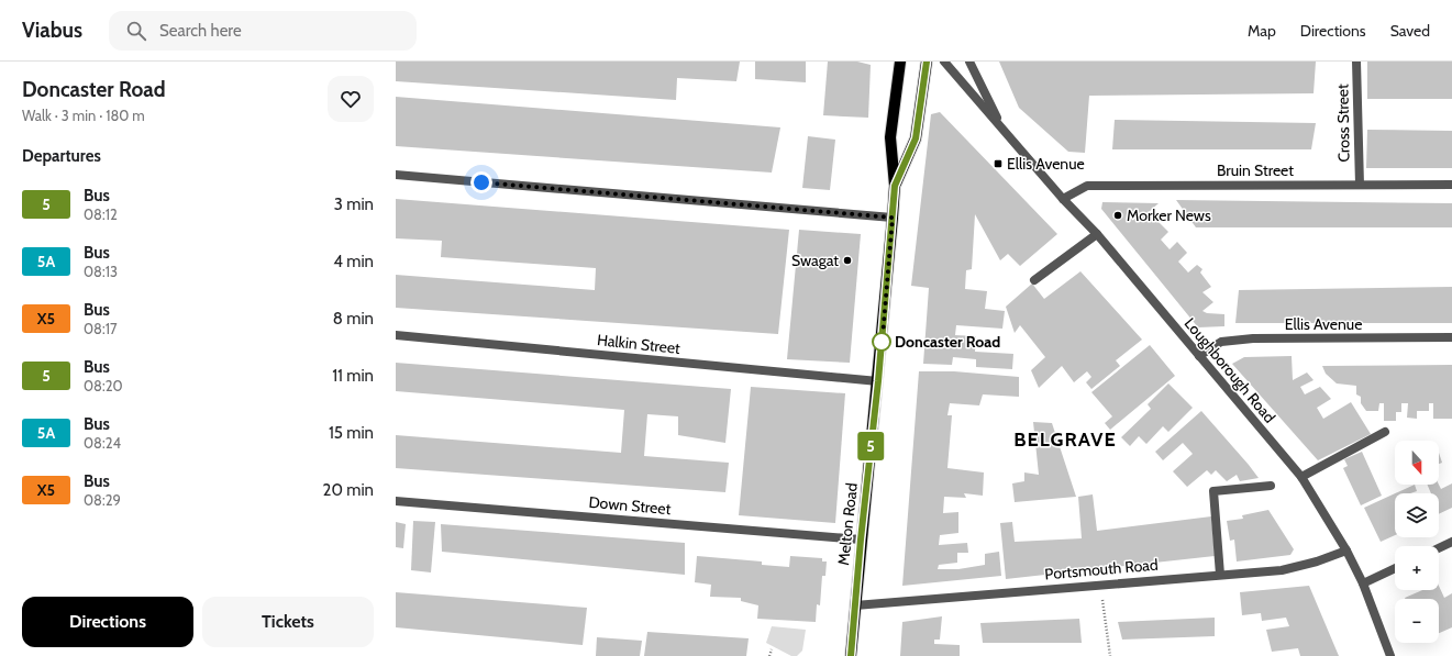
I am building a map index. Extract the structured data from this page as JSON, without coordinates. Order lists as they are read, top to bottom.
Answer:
{
  "streets": {
    "main road": ["Melton Road"],
    "street": [
      "Cross Street",
      "Bruin Street",
      "Ellis Avenue",
      "Halkin Street",
      "Loughborough Road",
      "Down Street",
      "Portsmouth Road"
    ]
  },
  "crossings": [
    ["Cross Street", "Bruin Street"],
    ["Bruin Street", "Loughborough Road"],
    ["Ellis Avenue", "Loughborough Road"],
    ["Halkin Street", "Melton Road"],
    ["Loughborough Road", "Portsmouth Road"],
    ["Down Street", "Melton Road"],
    ["Melton Road", "Portsmouth Road"]
  ],
  "districts": ["BELGRAVE"],
  "places": {
    "transit": ["Ellis Avenue"],
    "other": ["Morker News", "Swagat", "Doncaster Road"]
  },
  "lines": ["bus line 5"],
  "north": "bottom",
  "page": {
    "header": "Viabus",
    "search": "Search here",
    "nav": ["Map", "Directions", "Saved"],
    "heading": [
      ["Doncaster Road", "Walk · 3 min · 180 m"],
      "Departures"
    ],
    "on_map": "5",
    "list": [
      {
        "mark": "5",
        "name": "Bus",
        "note": "08:12",
        "value": "3 min"
      },
      {
        "mark": "5A",
        "name": "Bus",
        "note": "08:13",
        "value": "4 min"
      },
      {
        "mark": "X5",
        "name": "Bus",
        "note": "08:17",
        "value": "8 min"
      },
      {
        "mark": "5",
        "name": "Bus",
        "note": "08:20",
        "value": "11 min"
      },
      {
        "mark": "5A",
        "name": "Bus",
        "note": "08:24",
        "value": "15 min"
      },
      {
        "mark": "X5",
        "name": "Bus",
        "note": "08:29",
        "value": "20 min"
      }
    ],
    "map_buttons": ["+", "−"],
    "buttons": ["Directions", "Tickets"]
  }
}
